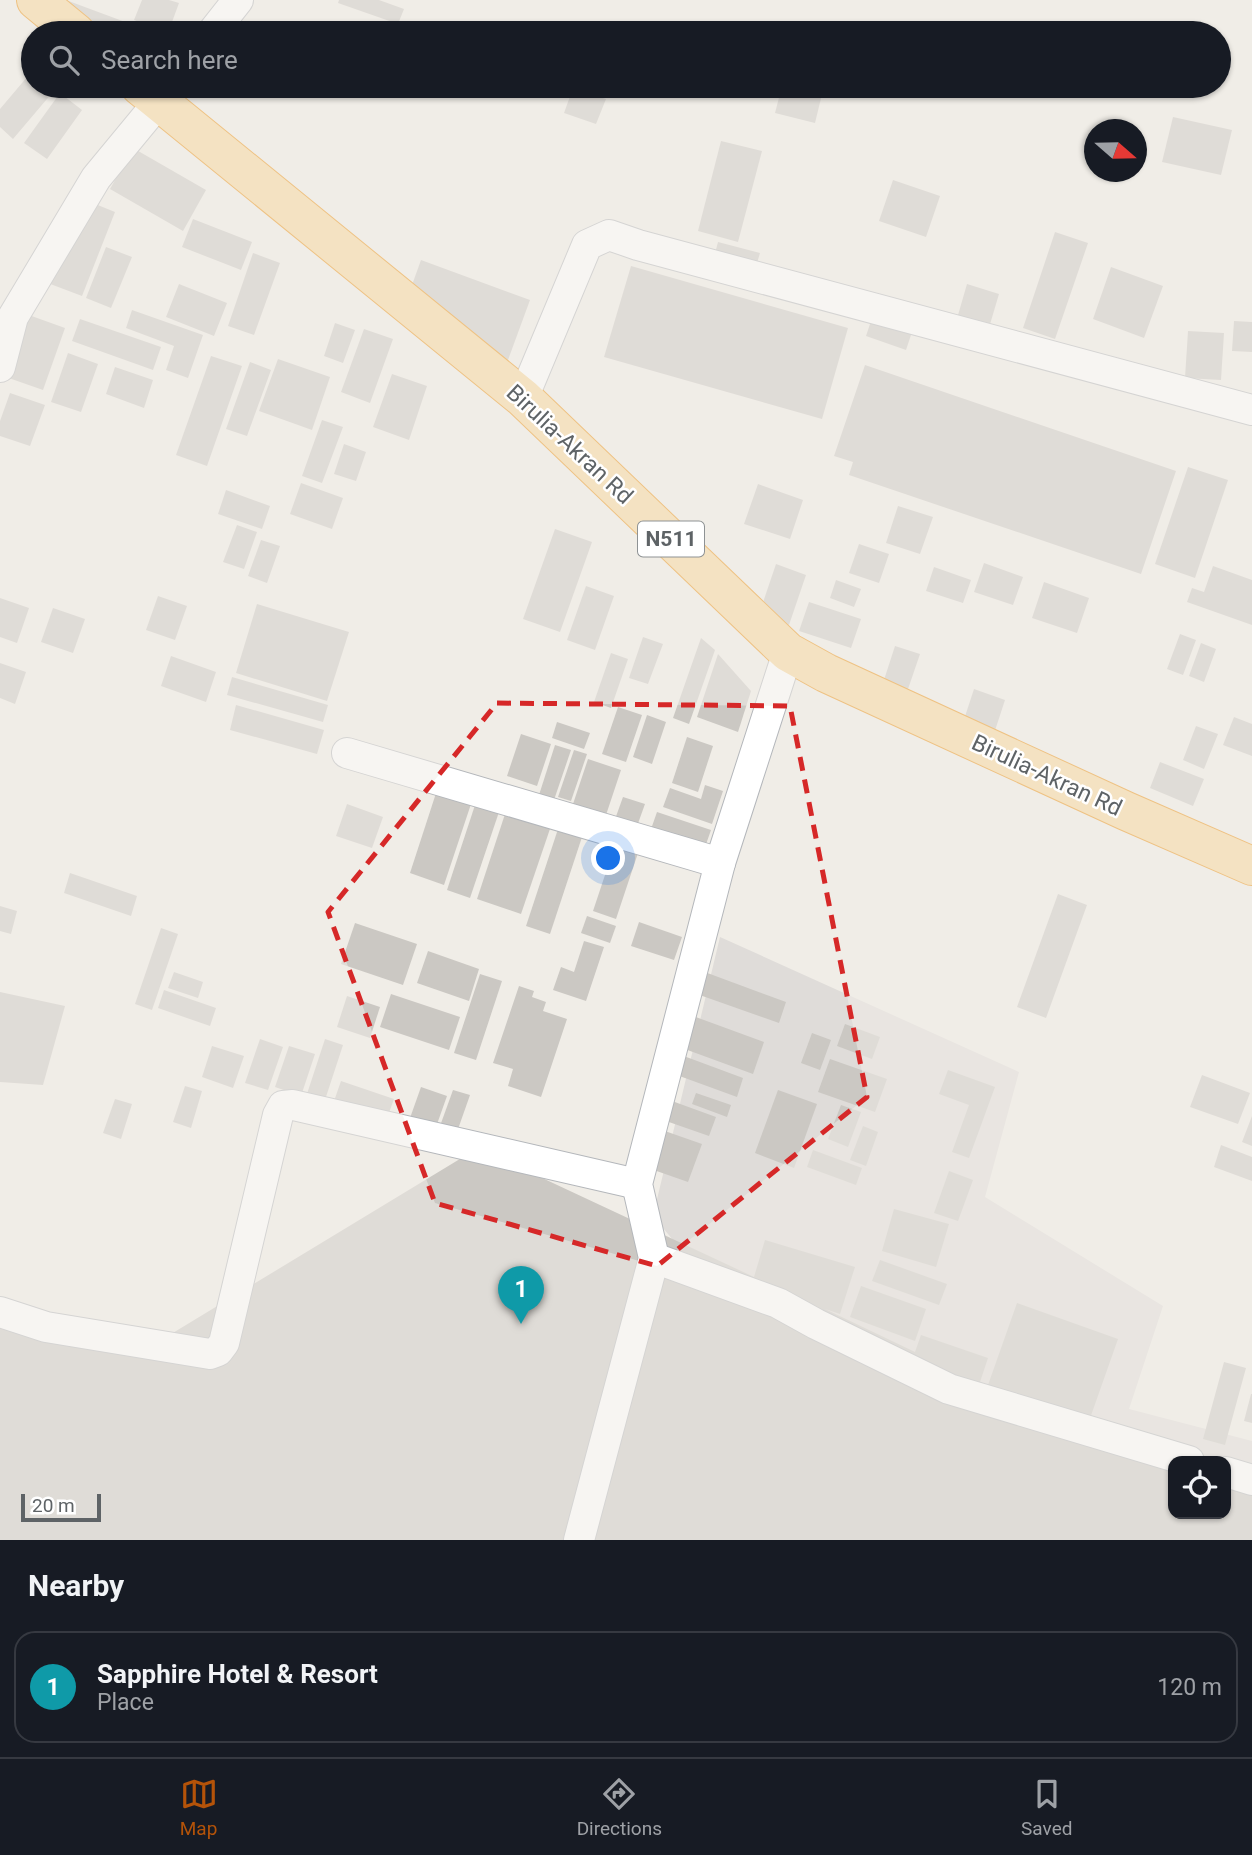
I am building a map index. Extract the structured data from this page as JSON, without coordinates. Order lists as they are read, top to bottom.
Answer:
{
  "streets": {
    "highway": ["Birulia-Akran Rd", "N511"]
  },
  "scale_bar": "20 m",
  "north": "right",
  "page": {
    "search": "Search here",
    "pins": "1",
    "scale": "20 m",
    "heading": "Nearby",
    "list": [
      {
        "mark": "1",
        "name": "Sapphire Hotel & Resort",
        "note": "Place",
        "value": "120 m"
      }
    ],
    "nav": ["Map", "Directions", "Saved"]
  }
}
